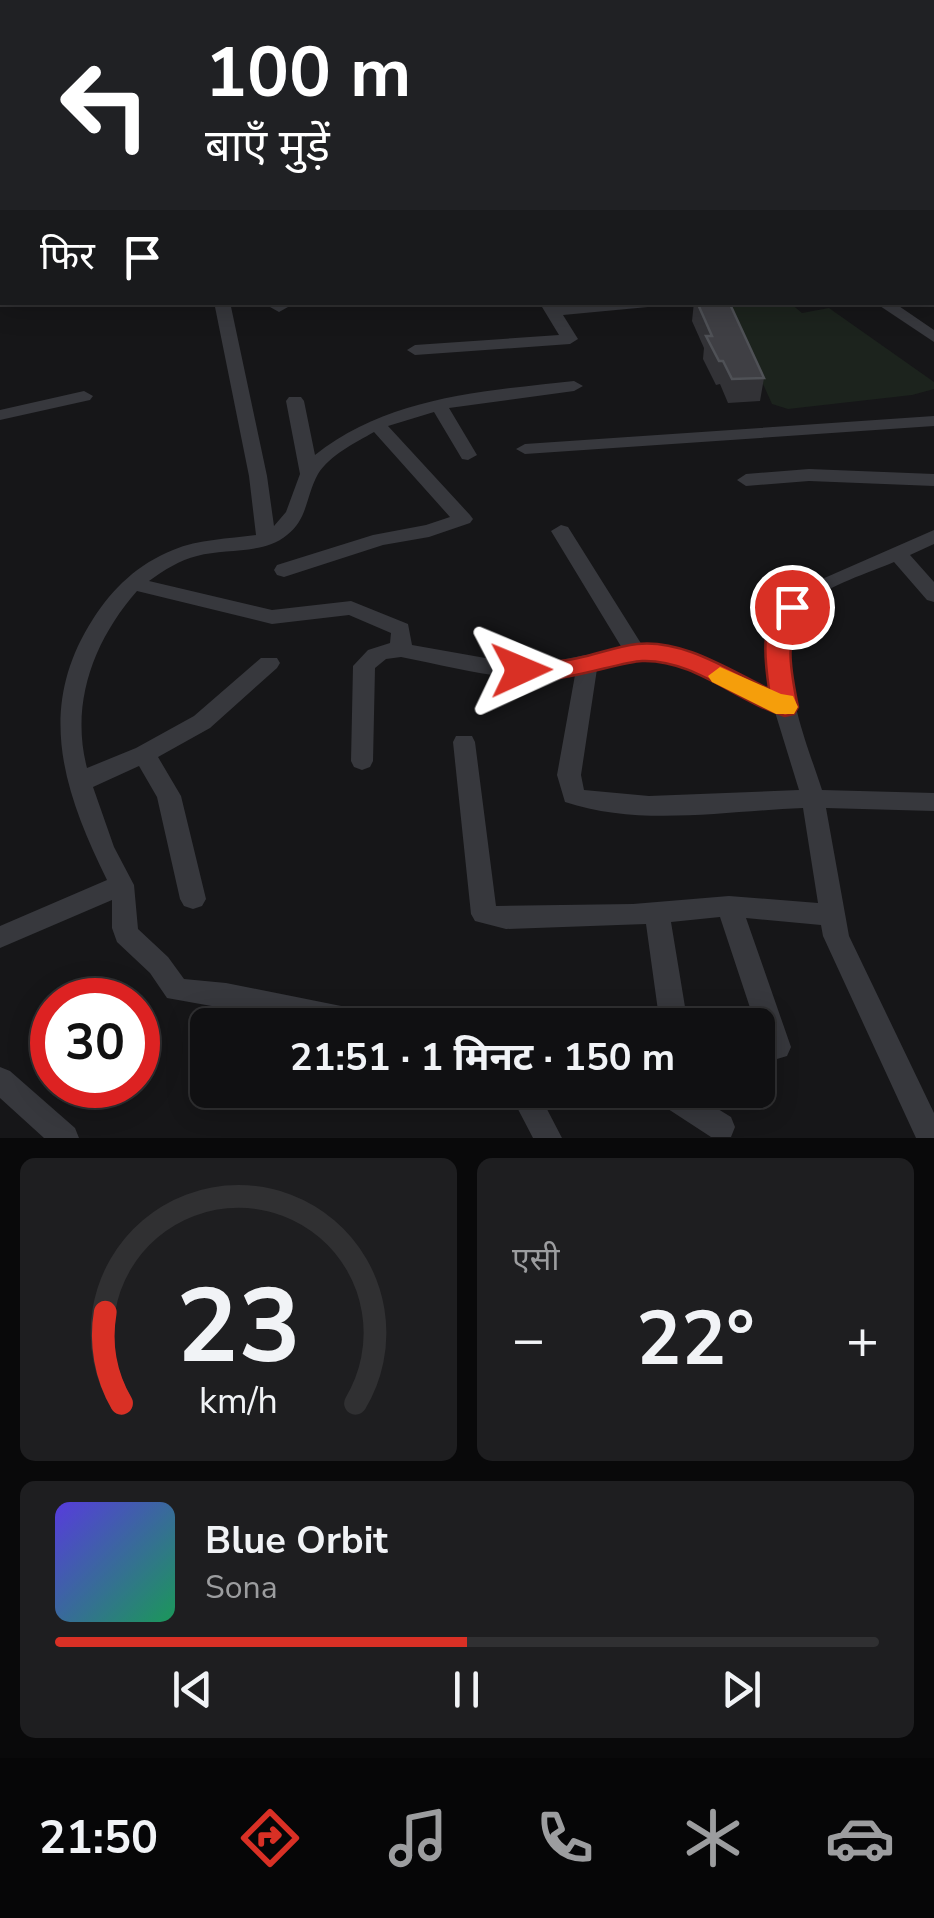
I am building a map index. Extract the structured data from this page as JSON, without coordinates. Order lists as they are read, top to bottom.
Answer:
{
  "page": {
    "turn": ["100 m", "बाएँ मुड़ें"],
    "then": "फिर",
    "limit": "30",
    "trip": "21:51 · 1 मिनट · 150 m",
    "tile": "एसी",
    "heat": ["−", "22°", "+"],
    "song": ["Blue Orbit", "Sona"],
    "tabs": "21:50",
    "gauge": ["23", "km/h"]
  }
}
